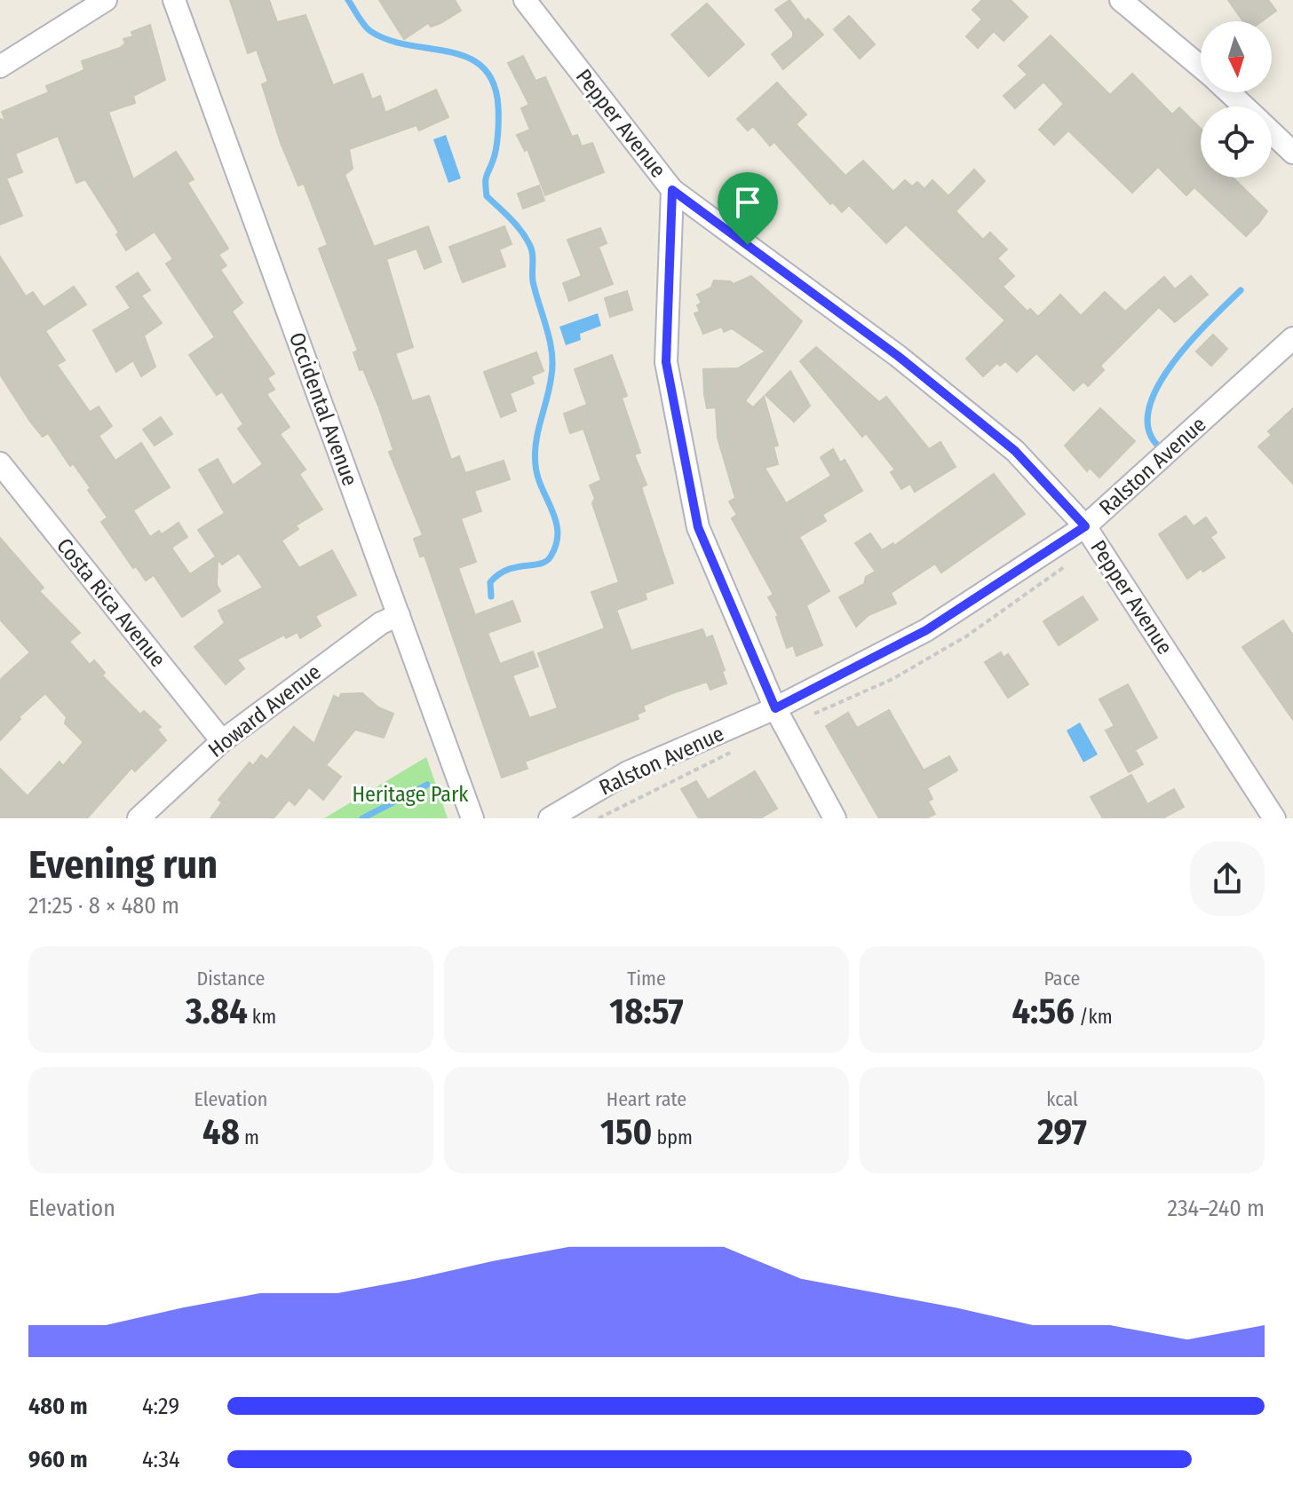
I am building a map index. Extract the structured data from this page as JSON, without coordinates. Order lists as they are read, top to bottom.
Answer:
{
  "streets": {
    "street": [
      "Pepper Avenue",
      "Occidental Avenue",
      "Ralston Avenue",
      "Costa Rica Avenue",
      "Howard Avenue"
    ]
  },
  "crossings": [
    ["Pepper Avenue", "Ralston Avenue"],
    ["Occidental Avenue", "Howard Avenue"],
    ["Costa Rica Avenue", "Howard Avenue"]
  ],
  "parks": ["Heritage Park"],
  "north": "bottom",
  "page": {
    "heading": ["Evening run", "21:25 · 8 × 480 m"],
    "stats": [
      ["Distance", "3.84 km"],
      ["Time", "18:57"],
      ["Pace", "4:56 /km"],
      ["Elevation", "48 m"],
      ["Heart rate", "150 bpm"],
      ["kcal", "297"]
    ],
    "chart": ["Elevation", "234–240 m"],
    "list": [
      {
        "name": "480 m",
        "note": "4:29"
      },
      {
        "name": "960 m",
        "note": "4:34"
      }
    ]
  }
}
